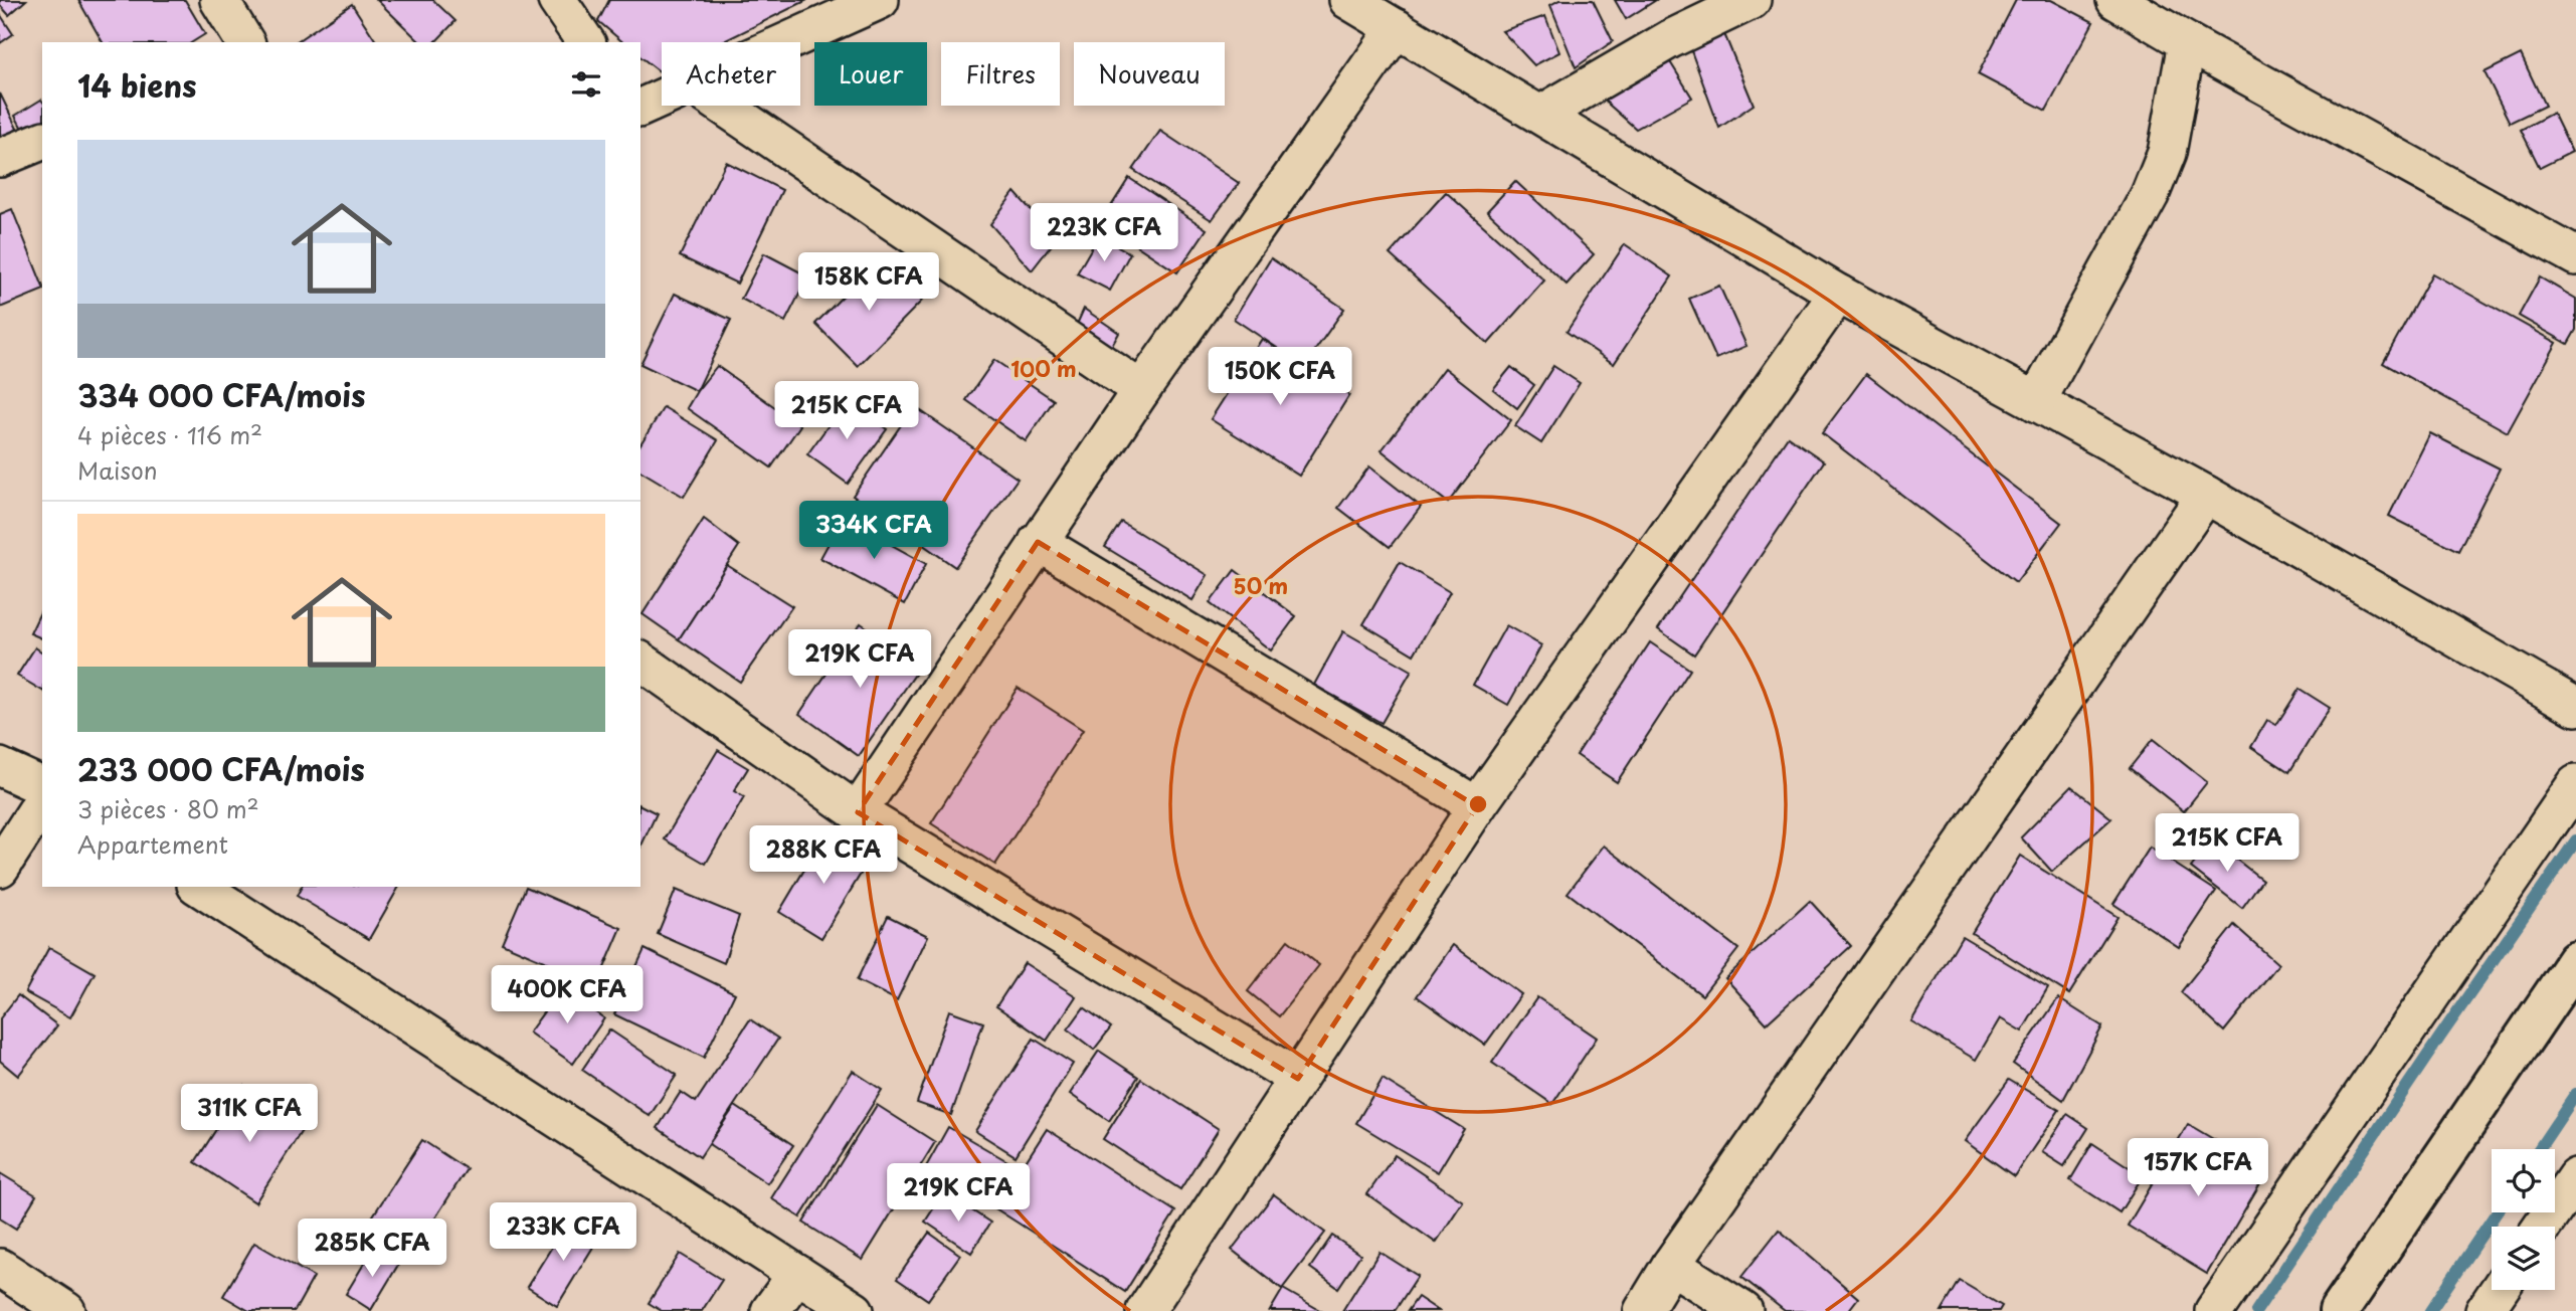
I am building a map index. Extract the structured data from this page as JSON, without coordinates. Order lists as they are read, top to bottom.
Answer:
{
  "page": {
    "chip": [
      "Acheter",
      "Louer",
      "Filtres",
      "Nouveau"
    ],
    "heading": "14 biens",
    "list": [
      {
        "name": "334 000 CFA/mois",
        "note": "4 pièces · 116 m² · Maison"
      },
      {
        "name": "233 000 CFA/mois",
        "note": "3 pièces · 80 m² · Appartement"
      }
    ],
    "price": [
      "223K CFA",
      "158K CFA",
      "150K CFA",
      "215K CFA",
      "334K CFA",
      "219K CFA",
      "215K CFA",
      "288K CFA",
      "400K CFA",
      "311K CFA",
      "157K CFA",
      "219K CFA",
      "233K CFA",
      "285K CFA"
    ]
  },
  "rings": ["100 m", "50 m"]
}
